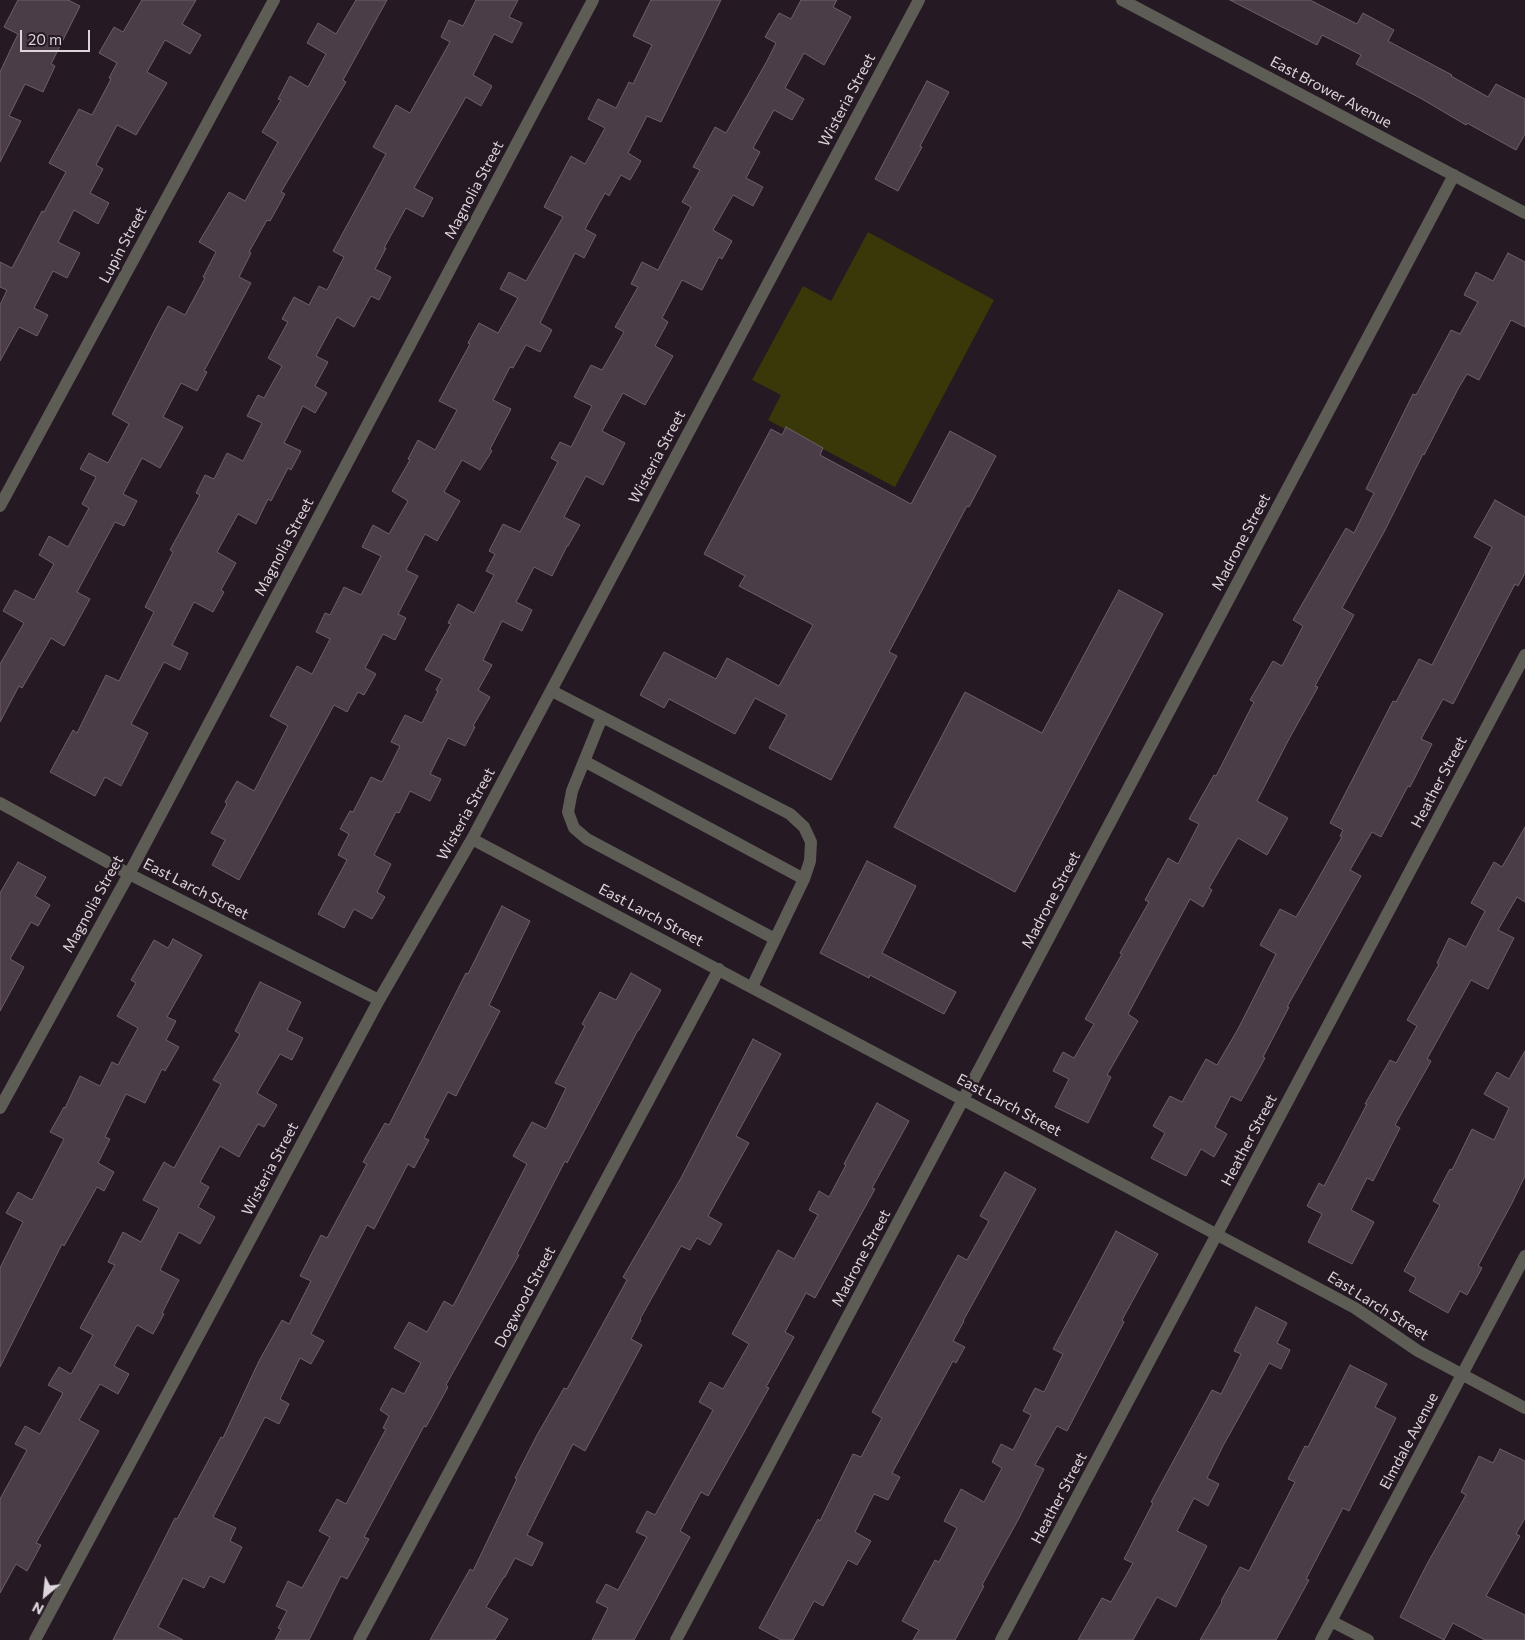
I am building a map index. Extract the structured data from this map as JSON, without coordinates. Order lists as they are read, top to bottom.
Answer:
{
  "streets": {
    "street": [
      "East Brower Avenue",
      "Wisteria Street",
      "Magnolia Street",
      "Lupin Street",
      "Madrone Street",
      "Heather Street",
      "East Larch Street",
      "Dogwood Street",
      "Elmdale Avenue"
    ]
  },
  "crossings": [
    ["East Brower Avenue", "Madrone Street"],
    ["Wisteria Street", "East Larch Street"],
    ["Magnolia Street", "East Larch Street"],
    ["Madrone Street", "East Larch Street"],
    ["Heather Street", "East Larch Street"],
    ["East Larch Street", "Dogwood Street"],
    ["East Larch Street", "Elmdale Avenue"]
  ],
  "scale_bar": "20 m",
  "north": "bottom left"
}
